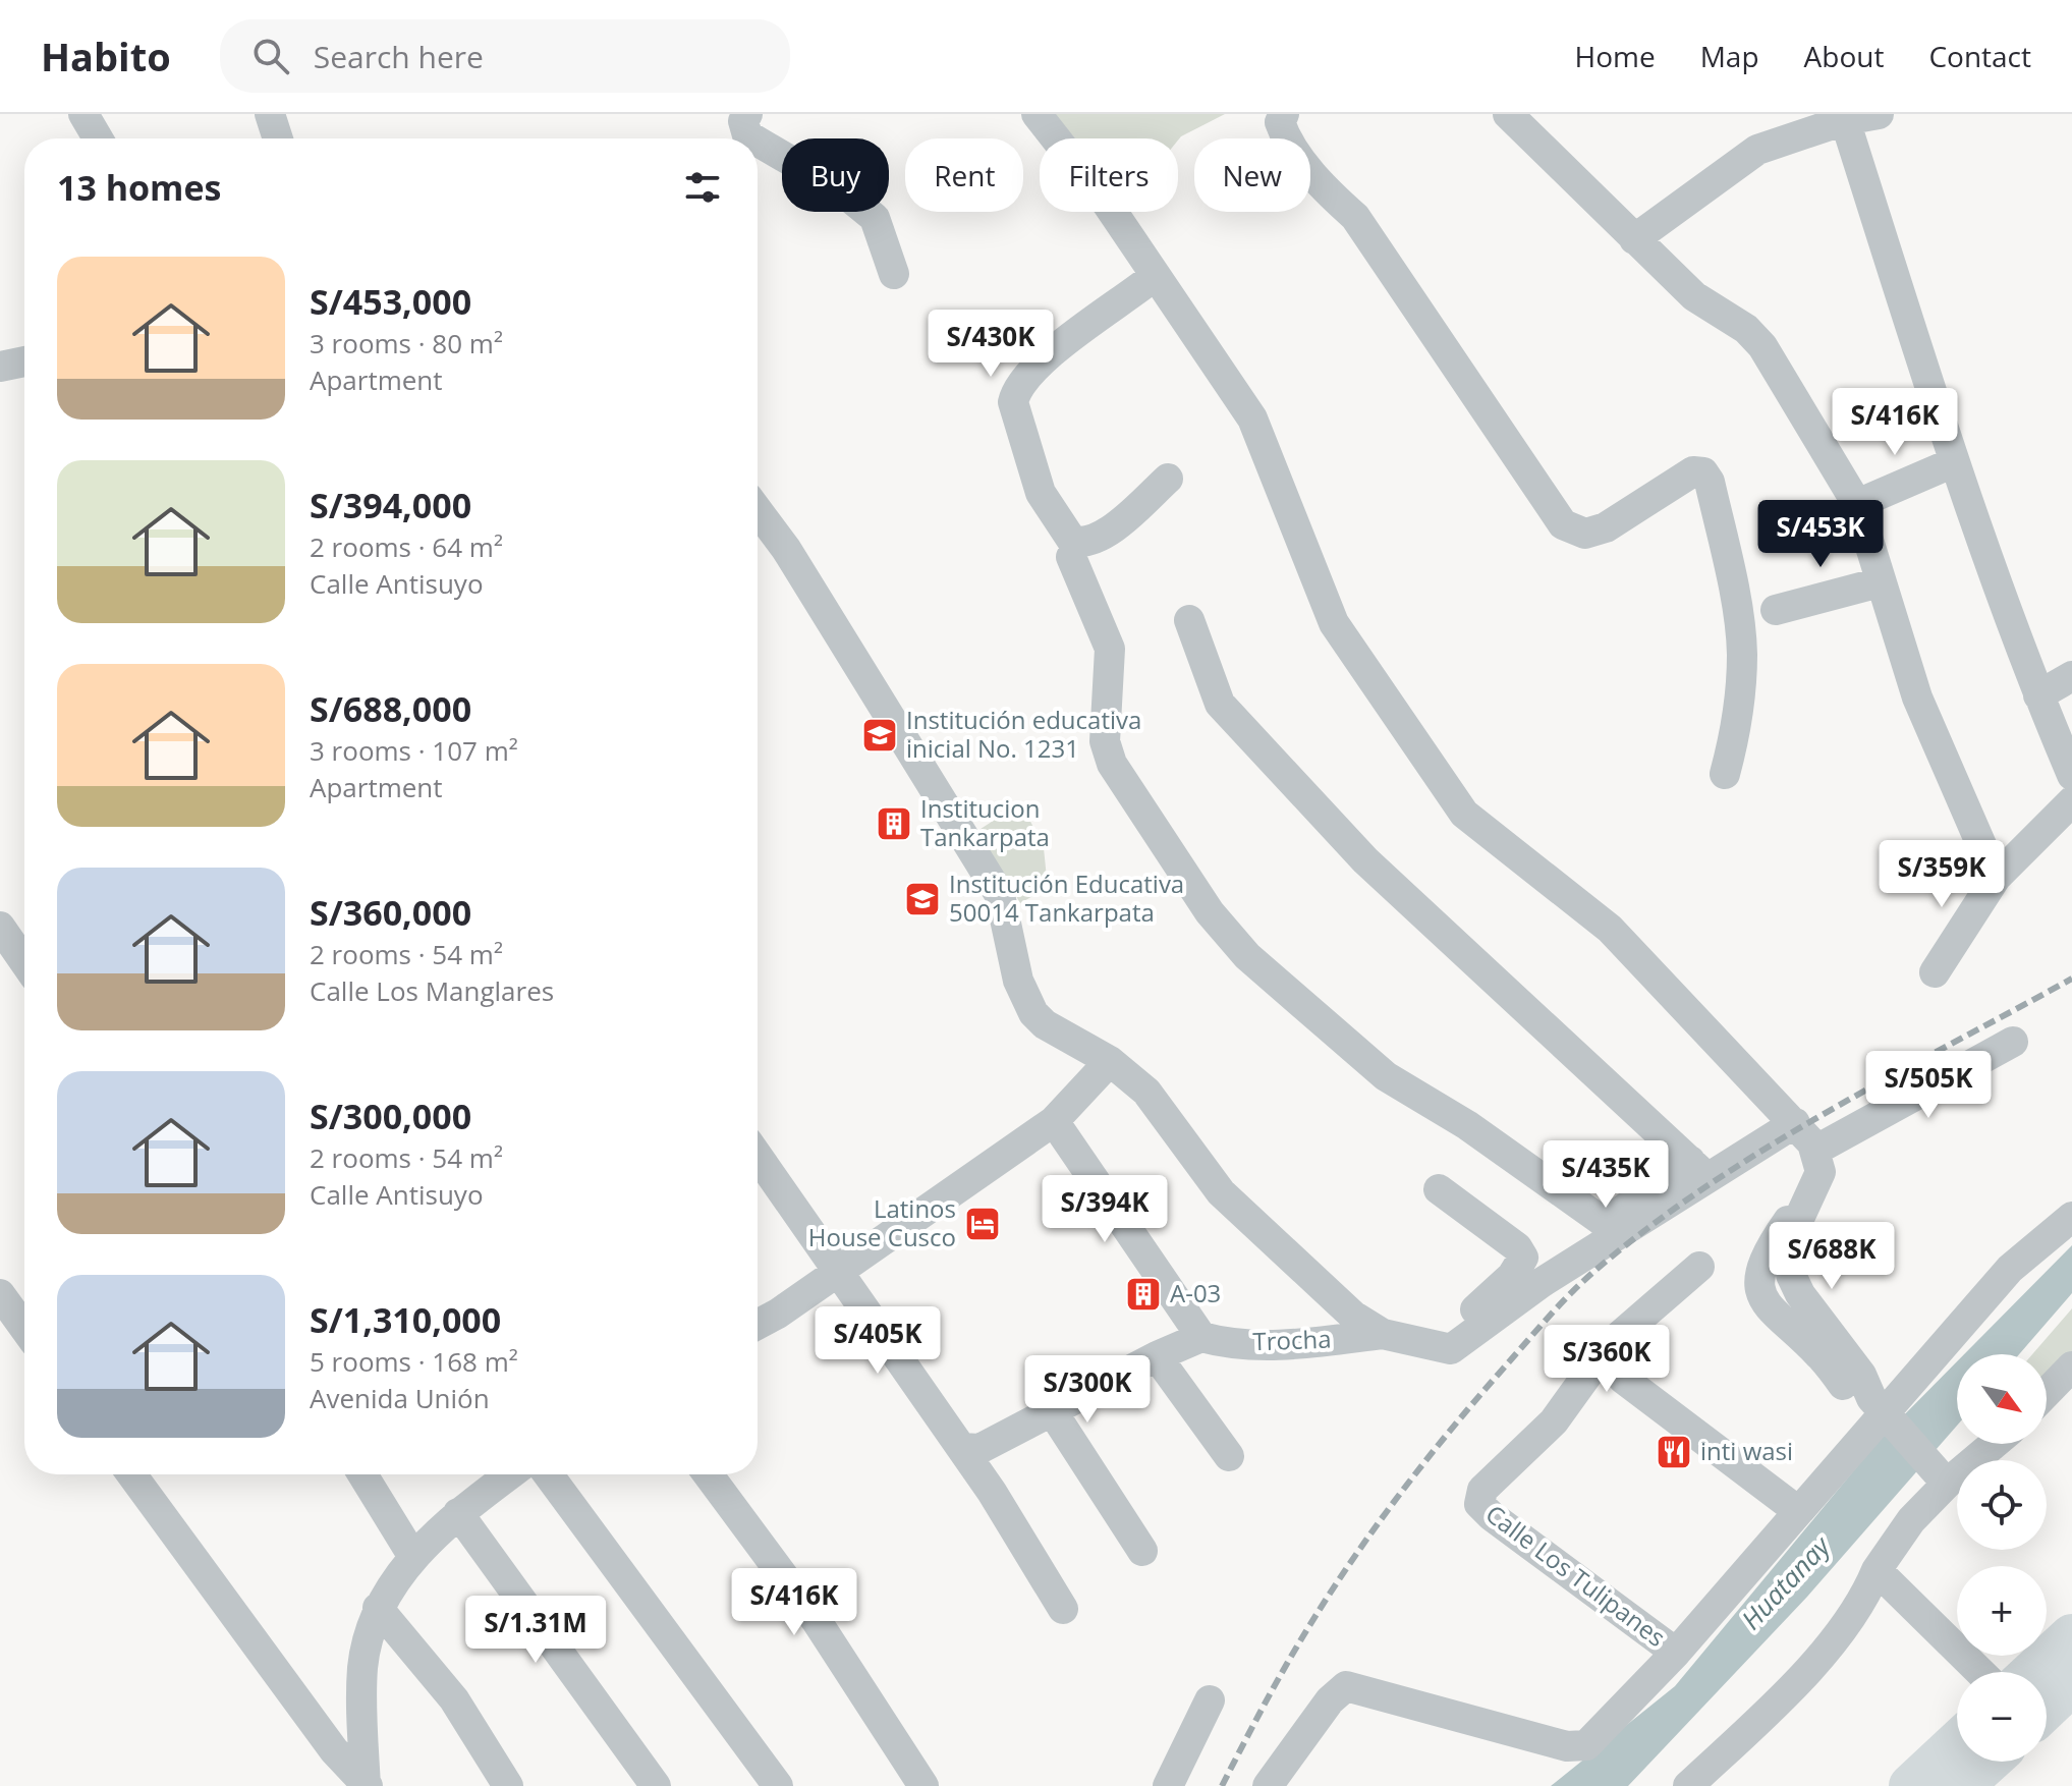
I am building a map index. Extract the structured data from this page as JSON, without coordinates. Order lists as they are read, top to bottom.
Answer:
{
  "streets": {
    "street": ["Trocha", "Calle Los Tulipanes"]
  },
  "water": ["Huatanay"],
  "places": {
    "school or university": ["Institución educativa inicial No. 1231", "Institución Educativa 50014 Tankarpata"],
    "building": ["Institucion Tankarpata", "A-03"],
    "hotel": ["Latinos House Cusco"],
    "restaurant": ["inti wasi"]
  },
  "north": "bottom right",
  "page": {
    "header": "Habito",
    "search": "Search here",
    "nav": [
      "Home",
      "Map",
      "About",
      "Contact"
    ],
    "chip": [
      "Buy",
      "Rent",
      "Filters",
      "New"
    ],
    "heading": "13 homes",
    "list": [
      {
        "name": "S/453,000",
        "note": "3 rooms · 80 m² · Apartment"
      },
      {
        "name": "S/394,000",
        "note": "2 rooms · 64 m² · Calle Antisuyo"
      },
      {
        "name": "S/688,000",
        "note": "3 rooms · 107 m² · Apartment"
      },
      {
        "name": "S/360,000",
        "note": "2 rooms · 54 m² · Calle Los Manglares"
      },
      {
        "name": "S/300,000",
        "note": "2 rooms · 54 m² · Calle Antisuyo"
      },
      {
        "name": "S/1,310,000",
        "note": "5 rooms · 168 m² · Avenida Unión"
      }
    ],
    "price": [
      "S/430K",
      "S/416K",
      "S/453K",
      "S/359K",
      "S/505K",
      "S/435K",
      "S/394K",
      "S/688K",
      "S/405K",
      "S/360K",
      "S/300K",
      "S/416K",
      "S/1.31M"
    ],
    "map_buttons": ["+", "−"]
  }
}
